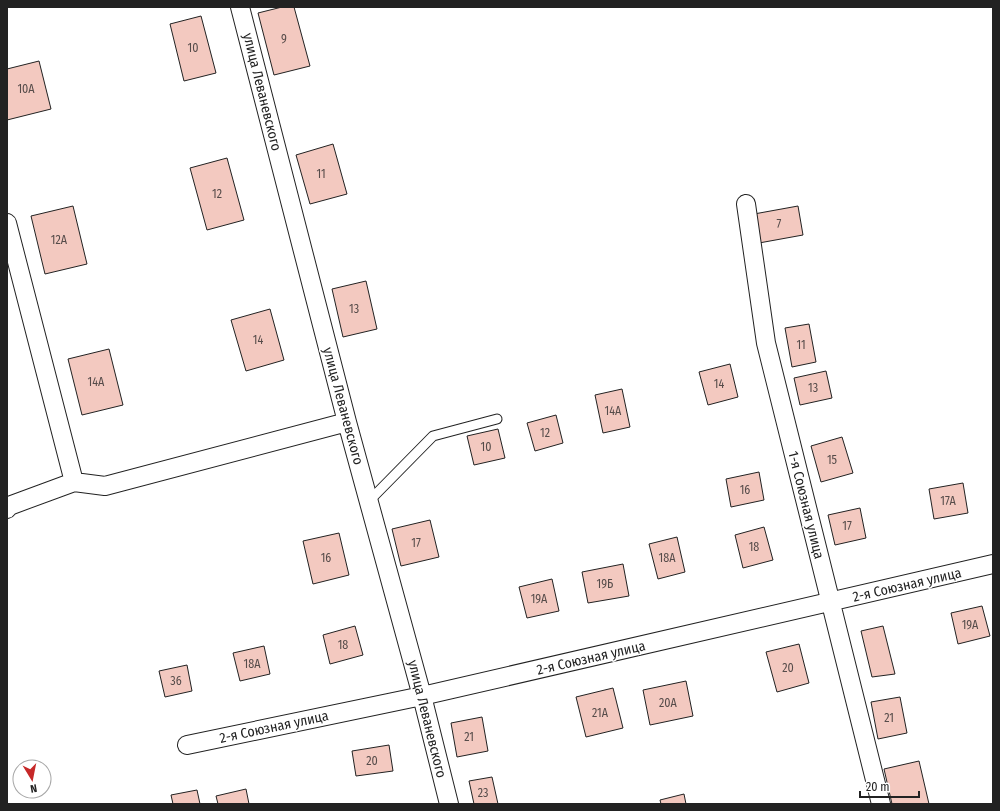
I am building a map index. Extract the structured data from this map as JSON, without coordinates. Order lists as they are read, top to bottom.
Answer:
{
  "streets": {
    "street": ["улица Леваневского", "1-я Союзная улица", "2-я Союзная улица"]
  },
  "crossings": [
    ["улица Леваневского", "2-я Союзная улица"],
    ["1-я Союзная улица", "2-я Союзная улица"]
  ],
  "house_numbers": [
    "9",
    "10",
    "10А",
    "11",
    "12",
    "7",
    "12А",
    "13",
    "14",
    "11",
    "14А",
    "14",
    "13",
    "14А",
    "12",
    "10",
    "15",
    "16",
    "17А",
    "17",
    "17",
    "18",
    "16",
    "18А",
    "19Б",
    "19А",
    "19А",
    "18",
    "18А",
    "20",
    "36",
    "20А",
    "21А",
    "21",
    "21",
    "20",
    "23"
  ],
  "scale_bar": "20 m",
  "north": "bottom"
}
